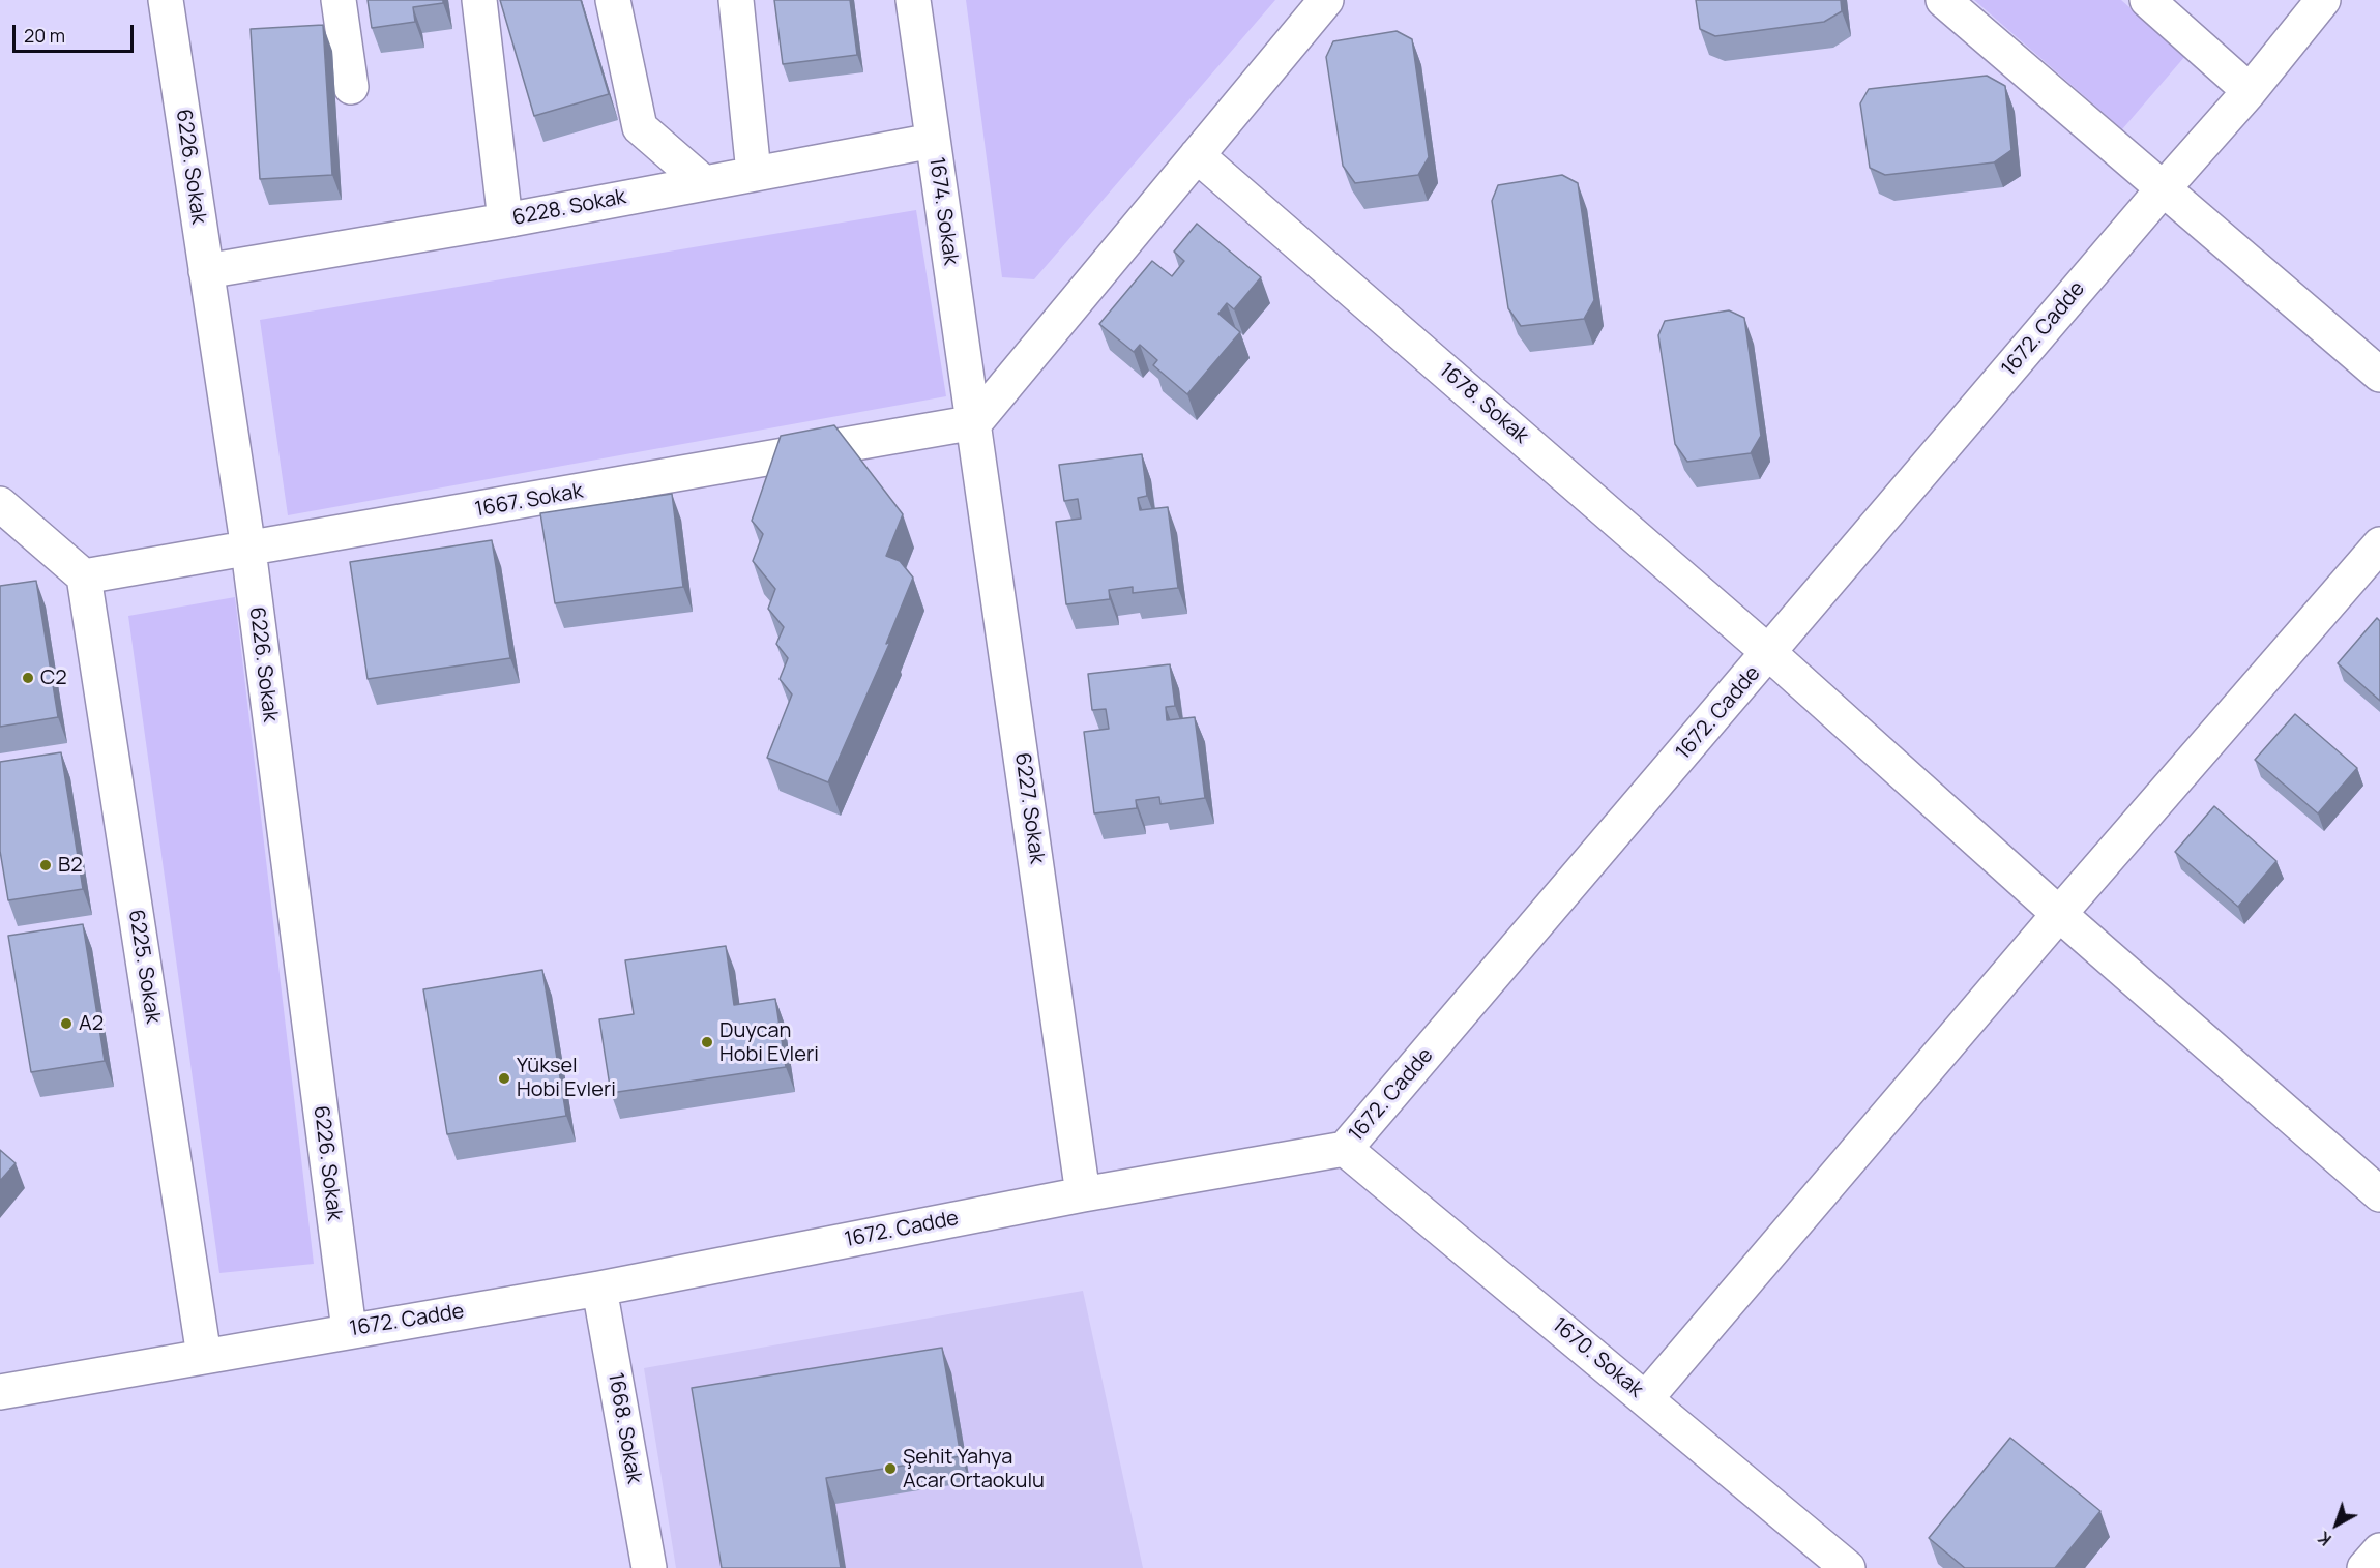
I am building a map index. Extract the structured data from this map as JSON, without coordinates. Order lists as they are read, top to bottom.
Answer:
{
  "streets": {
    "street": [
      "6226. Sokak",
      "6228. Sokak",
      "1674. Sokak",
      "1672. Cadde",
      "1678. Sokak",
      "1667. Sokak",
      "6227. Sokak",
      "6225. Sokak",
      "1670. Sokak",
      "1668. Sokak"
    ]
  },
  "crossings": [
    ["6226. Sokak", "6228. Sokak"],
    ["6226. Sokak", "1672. Cadde"],
    ["6226. Sokak", "1667. Sokak"],
    ["6228. Sokak", "1674. Sokak"],
    ["1674. Sokak", "1667. Sokak"],
    ["1674. Sokak", "6227. Sokak"],
    ["1672. Cadde", "1678. Sokak"],
    ["1672. Cadde", "6227. Sokak"],
    ["1672. Cadde", "6225. Sokak"],
    ["1672. Cadde", "1670. Sokak"],
    ["1672. Cadde", "1668. Sokak"],
    ["1667. Sokak", "6227. Sokak"],
    ["1667. Sokak", "6225. Sokak"]
  ],
  "places": [
    "C2",
    "B2",
    "A2",
    "Duycan Hobi Evleri",
    "Yüksel Hobi Evleri",
    "Şehit Yahya Acar Ortaokulu"
  ],
  "scale_bar": "20 m",
  "north": "bottom left"
}
